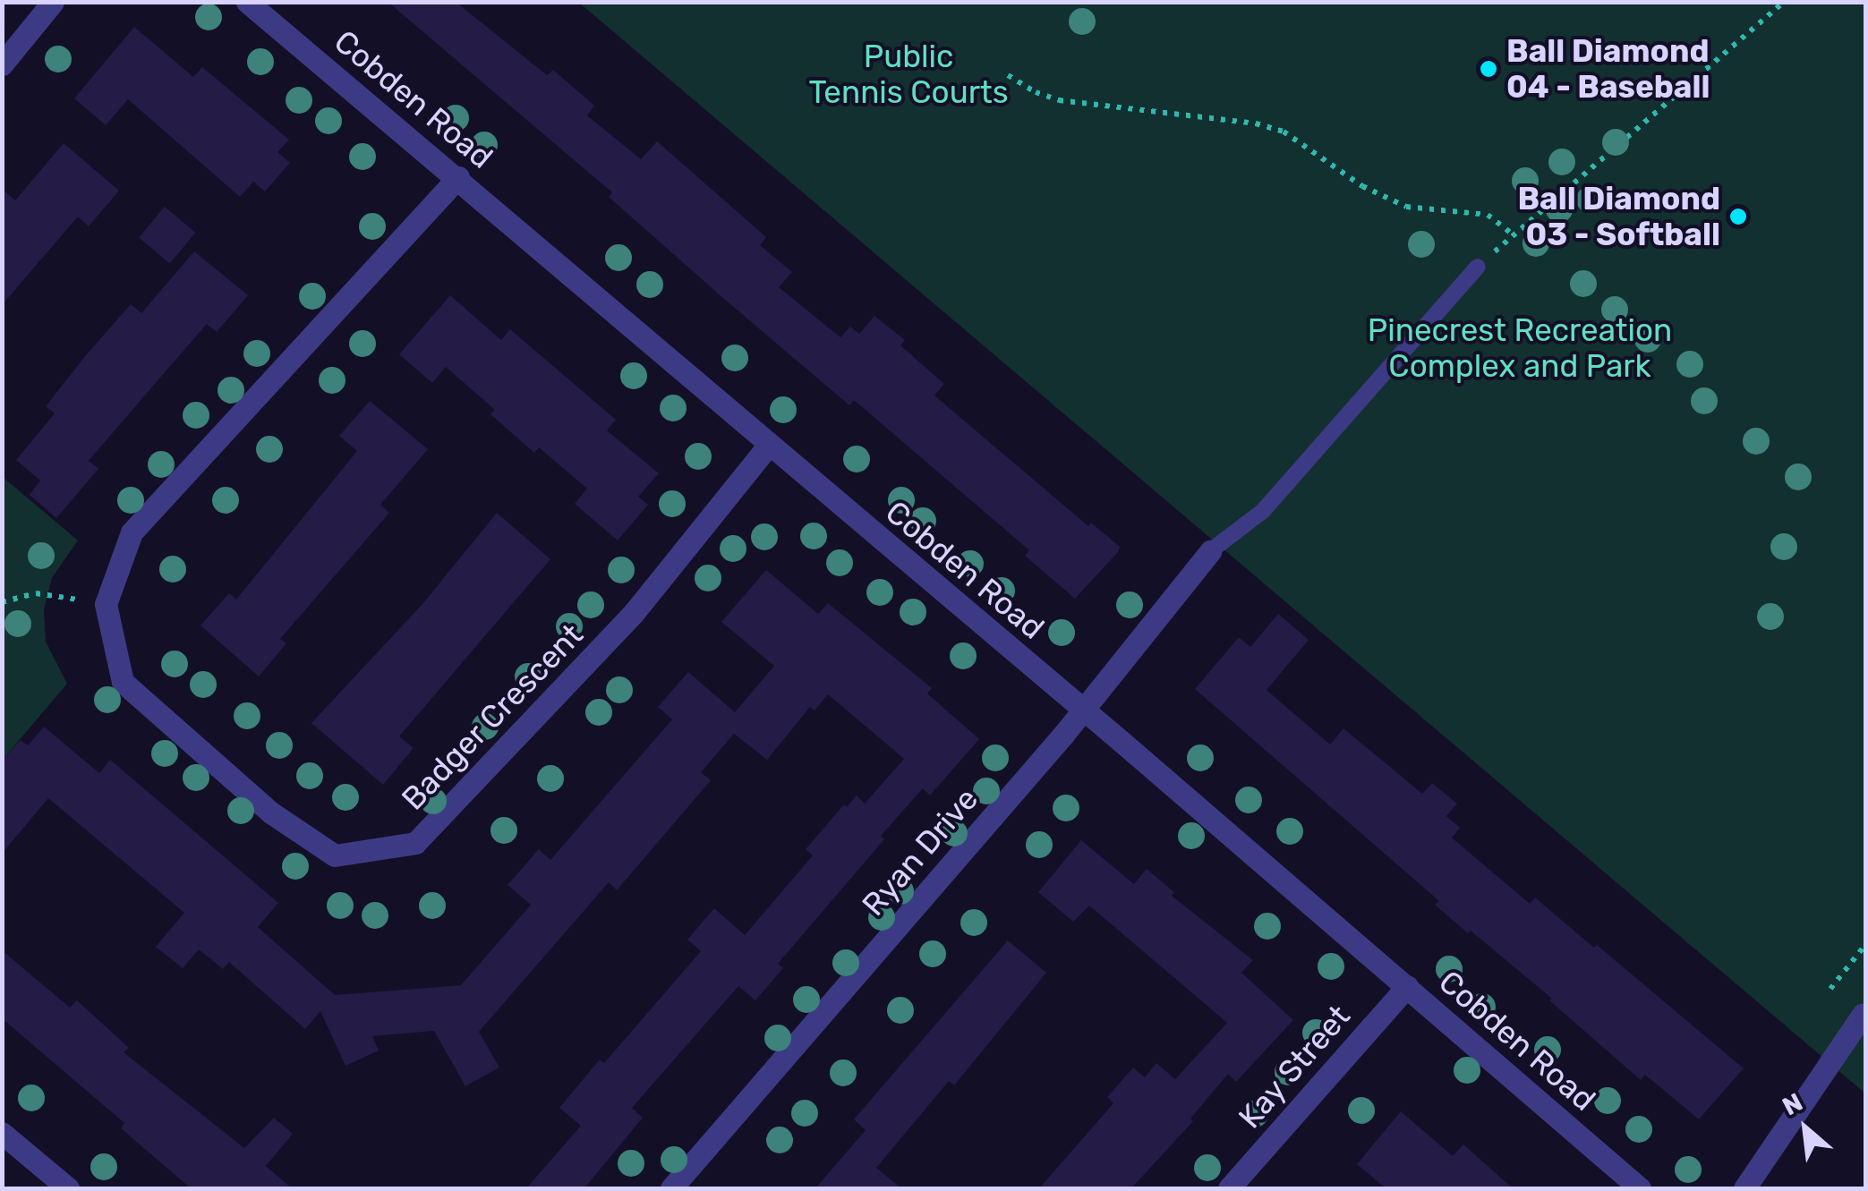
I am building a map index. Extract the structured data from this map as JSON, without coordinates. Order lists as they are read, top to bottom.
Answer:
{
  "streets": {
    "street": [
      "Cobden Road",
      "Badger Crescent",
      "Ryan Drive",
      "Kay Street"
    ]
  },
  "crossings": [
    ["Cobden Road", "Badger Crescent"],
    ["Cobden Road", "Ryan Drive"],
    ["Cobden Road", "Kay Street"]
  ],
  "parks": ["Public Tennis Courts", "Pinecrest Recreation Complex and Park"],
  "places": ["Ball Diamond 04 - Baseball", "Ball Diamond 03 - Softball"],
  "north": "top left"
}
